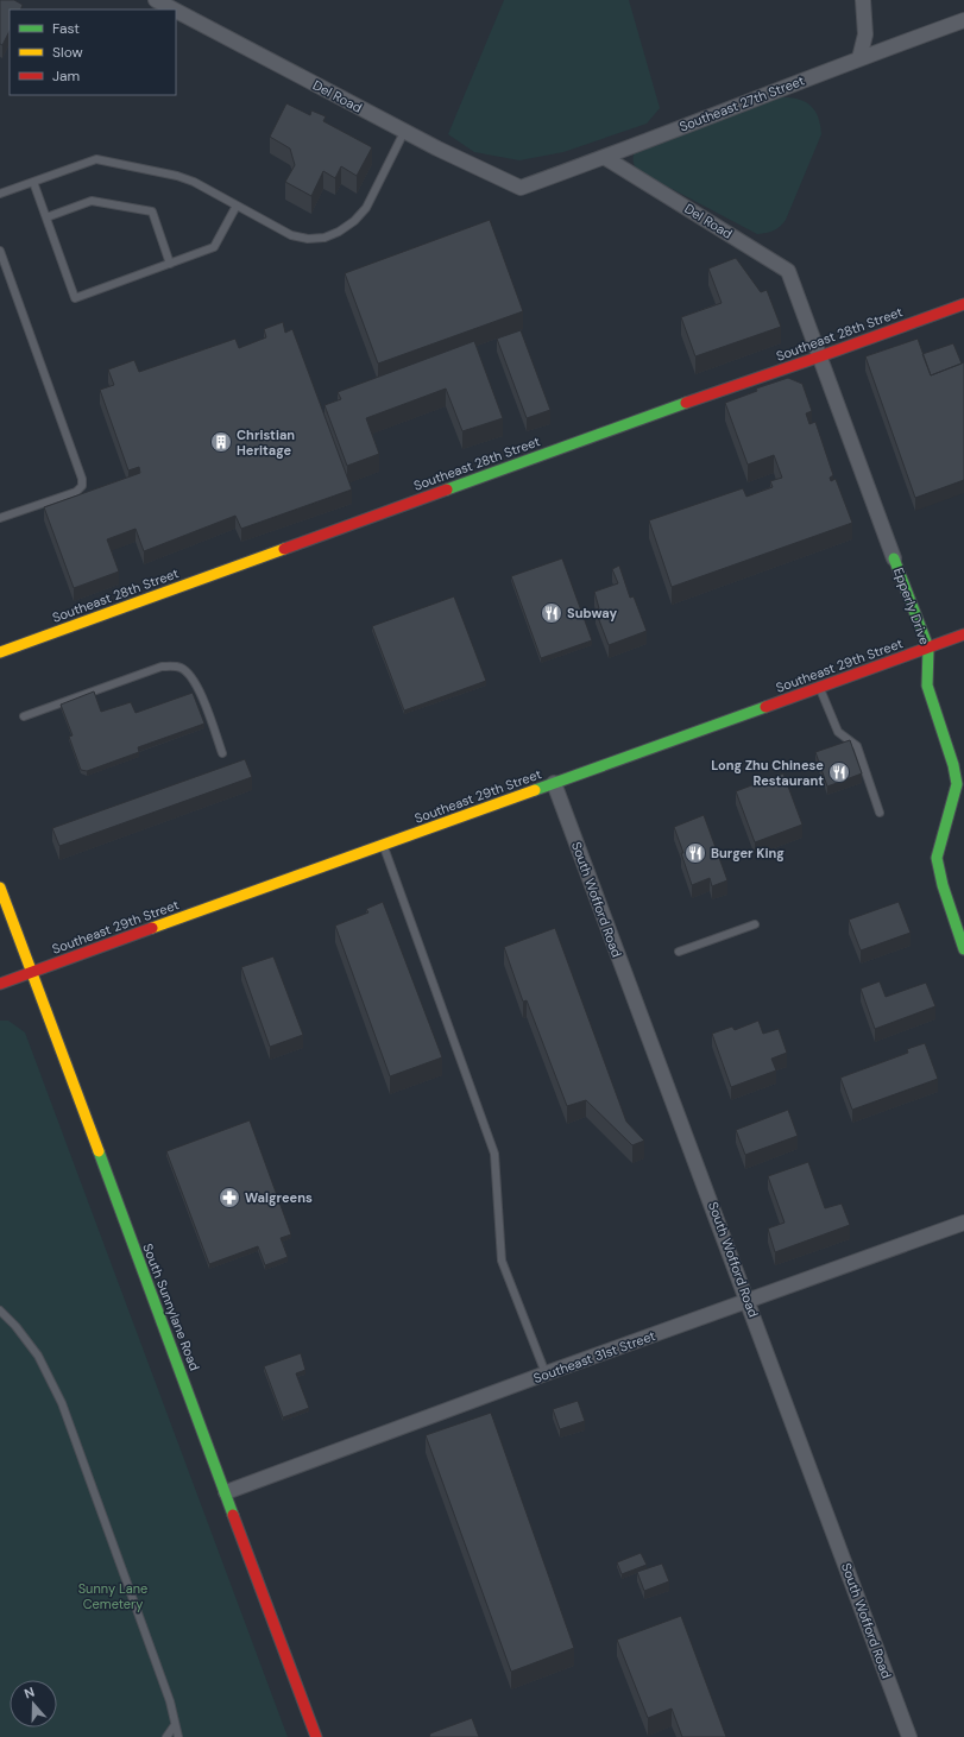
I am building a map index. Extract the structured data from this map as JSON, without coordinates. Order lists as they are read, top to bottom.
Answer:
{
  "streets": {
    "main road": [
      "Southeast 28th Street",
      "Epperly Drive",
      "Southeast 29th Street",
      "South Sunnylane Road"
    ],
    "street": [
      "Del Road",
      "Southeast 27th Street",
      "South Wofford Road",
      "Southeast 31st Street"
    ]
  },
  "crossings": [
    ["Del Road", "Southeast 27th Street"],
    ["Del Road", "Epperly Drive"],
    ["Southeast 28th Street", "Epperly Drive"],
    ["Epperly Drive", "Southeast 29th Street"],
    ["Southeast 29th Street", "South Wofford Road"],
    ["Southeast 29th Street", "South Sunnylane Road"],
    ["South Wofford Road", "Southeast 31st Street"],
    ["South Sunnylane Road", "Southeast 31st Street"]
  ],
  "parks": ["Sunny Lane Cemetery"],
  "places": {
    "building": ["Christian Heritage"],
    "restaurant": ["Subway", "Long Zhu Chinese Restaurant", "Burger King"],
    "pharmacy": ["Walgreens"]
  },
  "legend": ["Fast", "Slow", "Jam"],
  "north": "top"
}
